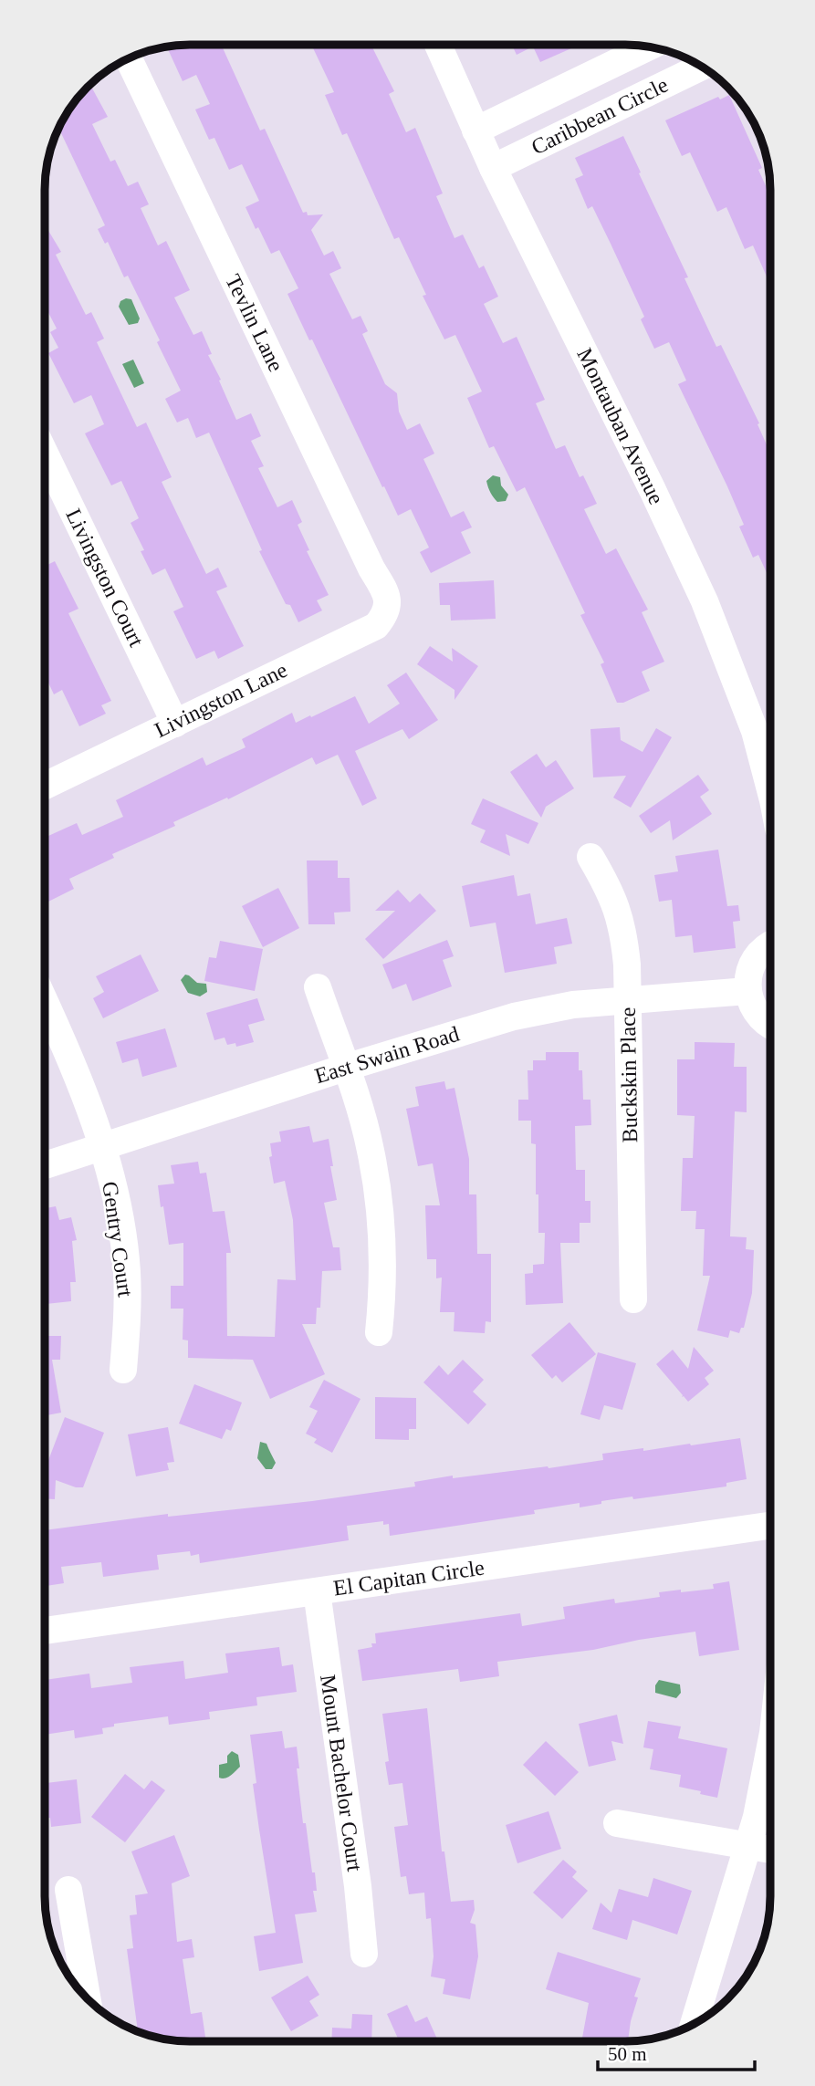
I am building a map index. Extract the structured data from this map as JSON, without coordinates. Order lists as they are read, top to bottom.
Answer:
{
  "streets": {
    "street": [
      "Caribbean Circle",
      "Tevlin Lane",
      "Montauban Avenue",
      "Livingston Court",
      "Livingston Lane",
      "East Swain Road",
      "Buckskin Place",
      "Gentry Court",
      "El Capitan Circle",
      "Mount Bachelor Court"
    ]
  },
  "crossings": [
    ["Caribbean Circle", "Montauban Avenue"],
    ["Tevlin Lane", "Livingston Lane"],
    ["Livingston Court", "Livingston Lane"],
    ["East Swain Road", "Buckskin Place"],
    ["East Swain Road", "Gentry Court"],
    ["El Capitan Circle", "Mount Bachelor Court"]
  ],
  "scale_bar": "50 m"
}
